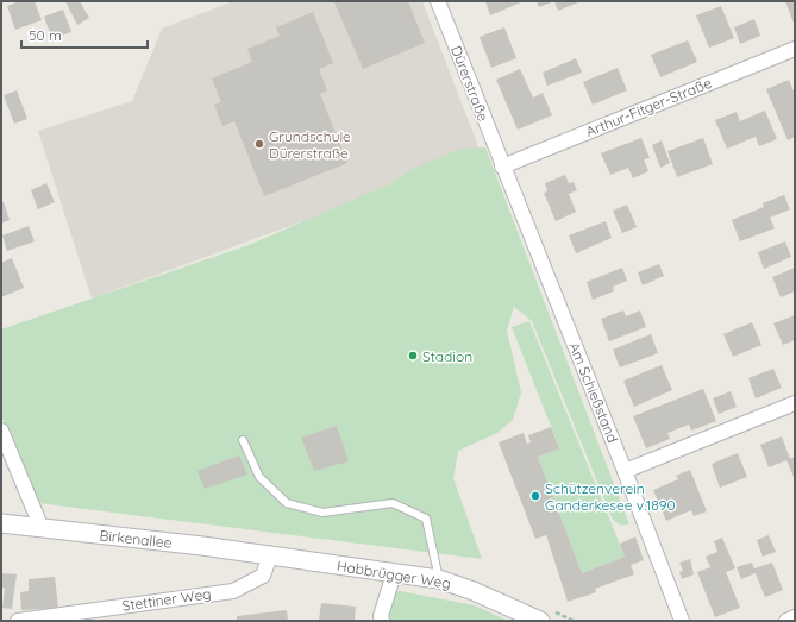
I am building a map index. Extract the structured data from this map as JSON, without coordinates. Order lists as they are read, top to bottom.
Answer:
{
  "streets": {
    "street": [
      "Dürerstraße",
      "Arthur-Fitger-Straße",
      "Am Schießstand",
      "Birkenallee",
      "Habbrügger Weg",
      "Stettiner Weg"
    ]
  },
  "crossings": [
    ["Dürerstraße", "Arthur-Fitger-Straße"],
    ["Dürerstraße", "Am Schießstand"],
    ["Arthur-Fitger-Straße", "Am Schießstand"],
    ["Birkenallee", "Habbrügger Weg"],
    ["Birkenallee", "Stettiner Weg"],
    ["Habbrügger Weg", "Stettiner Weg"]
  ],
  "places": ["Grundschule Dürerstraße", "Stadion", "Schützenverein Ganderkesee v.1890"],
  "scale_bar": "50 m"
}
